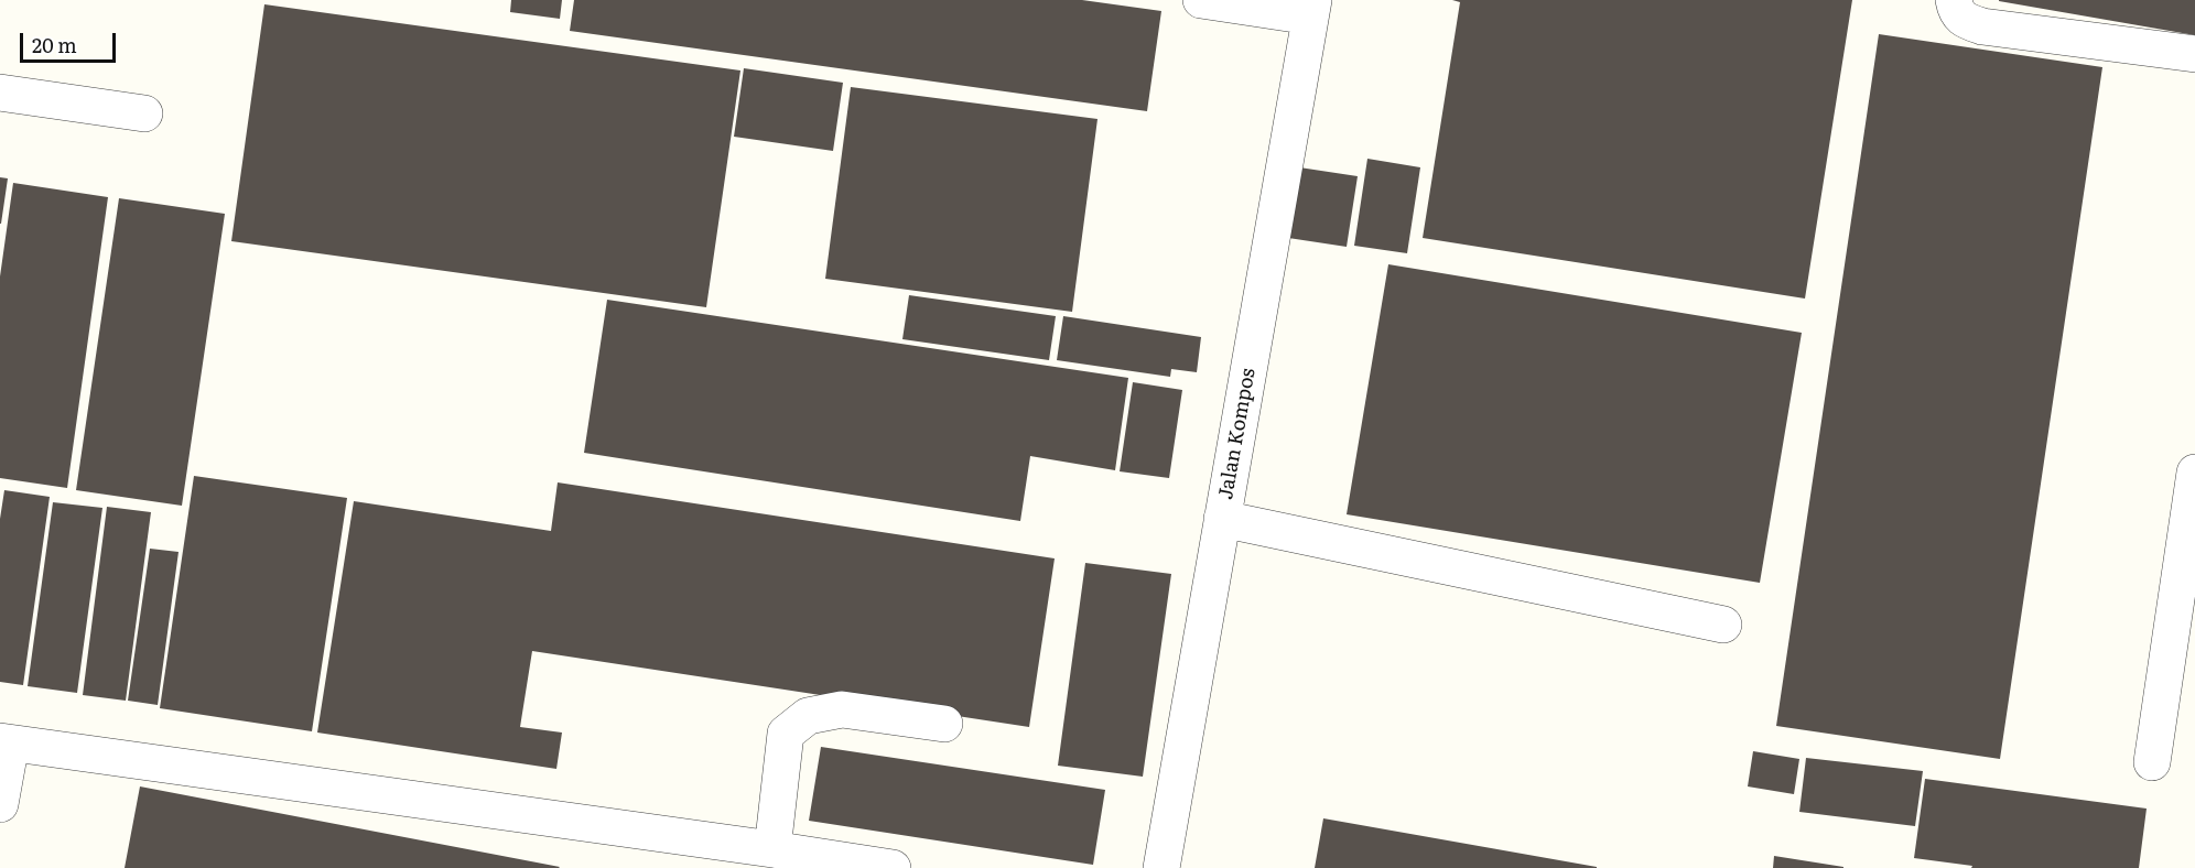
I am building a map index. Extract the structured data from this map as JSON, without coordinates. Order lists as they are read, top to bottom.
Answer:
{
  "streets": {
    "street": ["Jalan Kompos"]
  },
  "scale_bar": "20 m"
}
